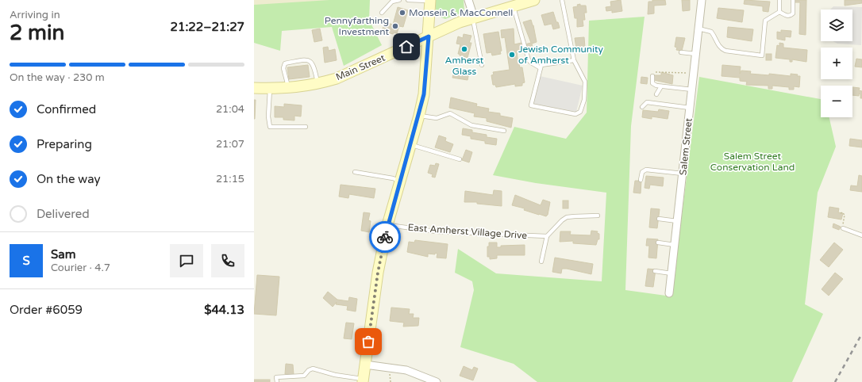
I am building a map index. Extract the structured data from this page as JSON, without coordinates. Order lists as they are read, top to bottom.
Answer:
{
  "streets": {
    "main road": ["Main Street"],
    "street": ["Salem Street"],
    "lane": ["East Amherst Village Drive"]
  },
  "parks": ["Salem Street Conservation Land"],
  "places": [
    "Monsein & MacConnell",
    "Pennyfarthing Investment",
    "Amherst Glass",
    "Jewish Community of Amherst"
  ],
  "page": {
    "heading": ["2 min", "Arriving in", "21:22–21:27"],
    "panel": [
      "Sam",
      "Courier · 4.7",
      "Order #6059",
      "$44.13"
    ],
    "map_buttons": ["+", "−"],
    "bar": "On the way · 230 m",
    "list": [
      ["Confirmed", "21:04"],
      ["Preparing", "21:07"],
      ["On the way", "21:15"],
      "Delivered"
    ],
    "round": "S"
  }
}
